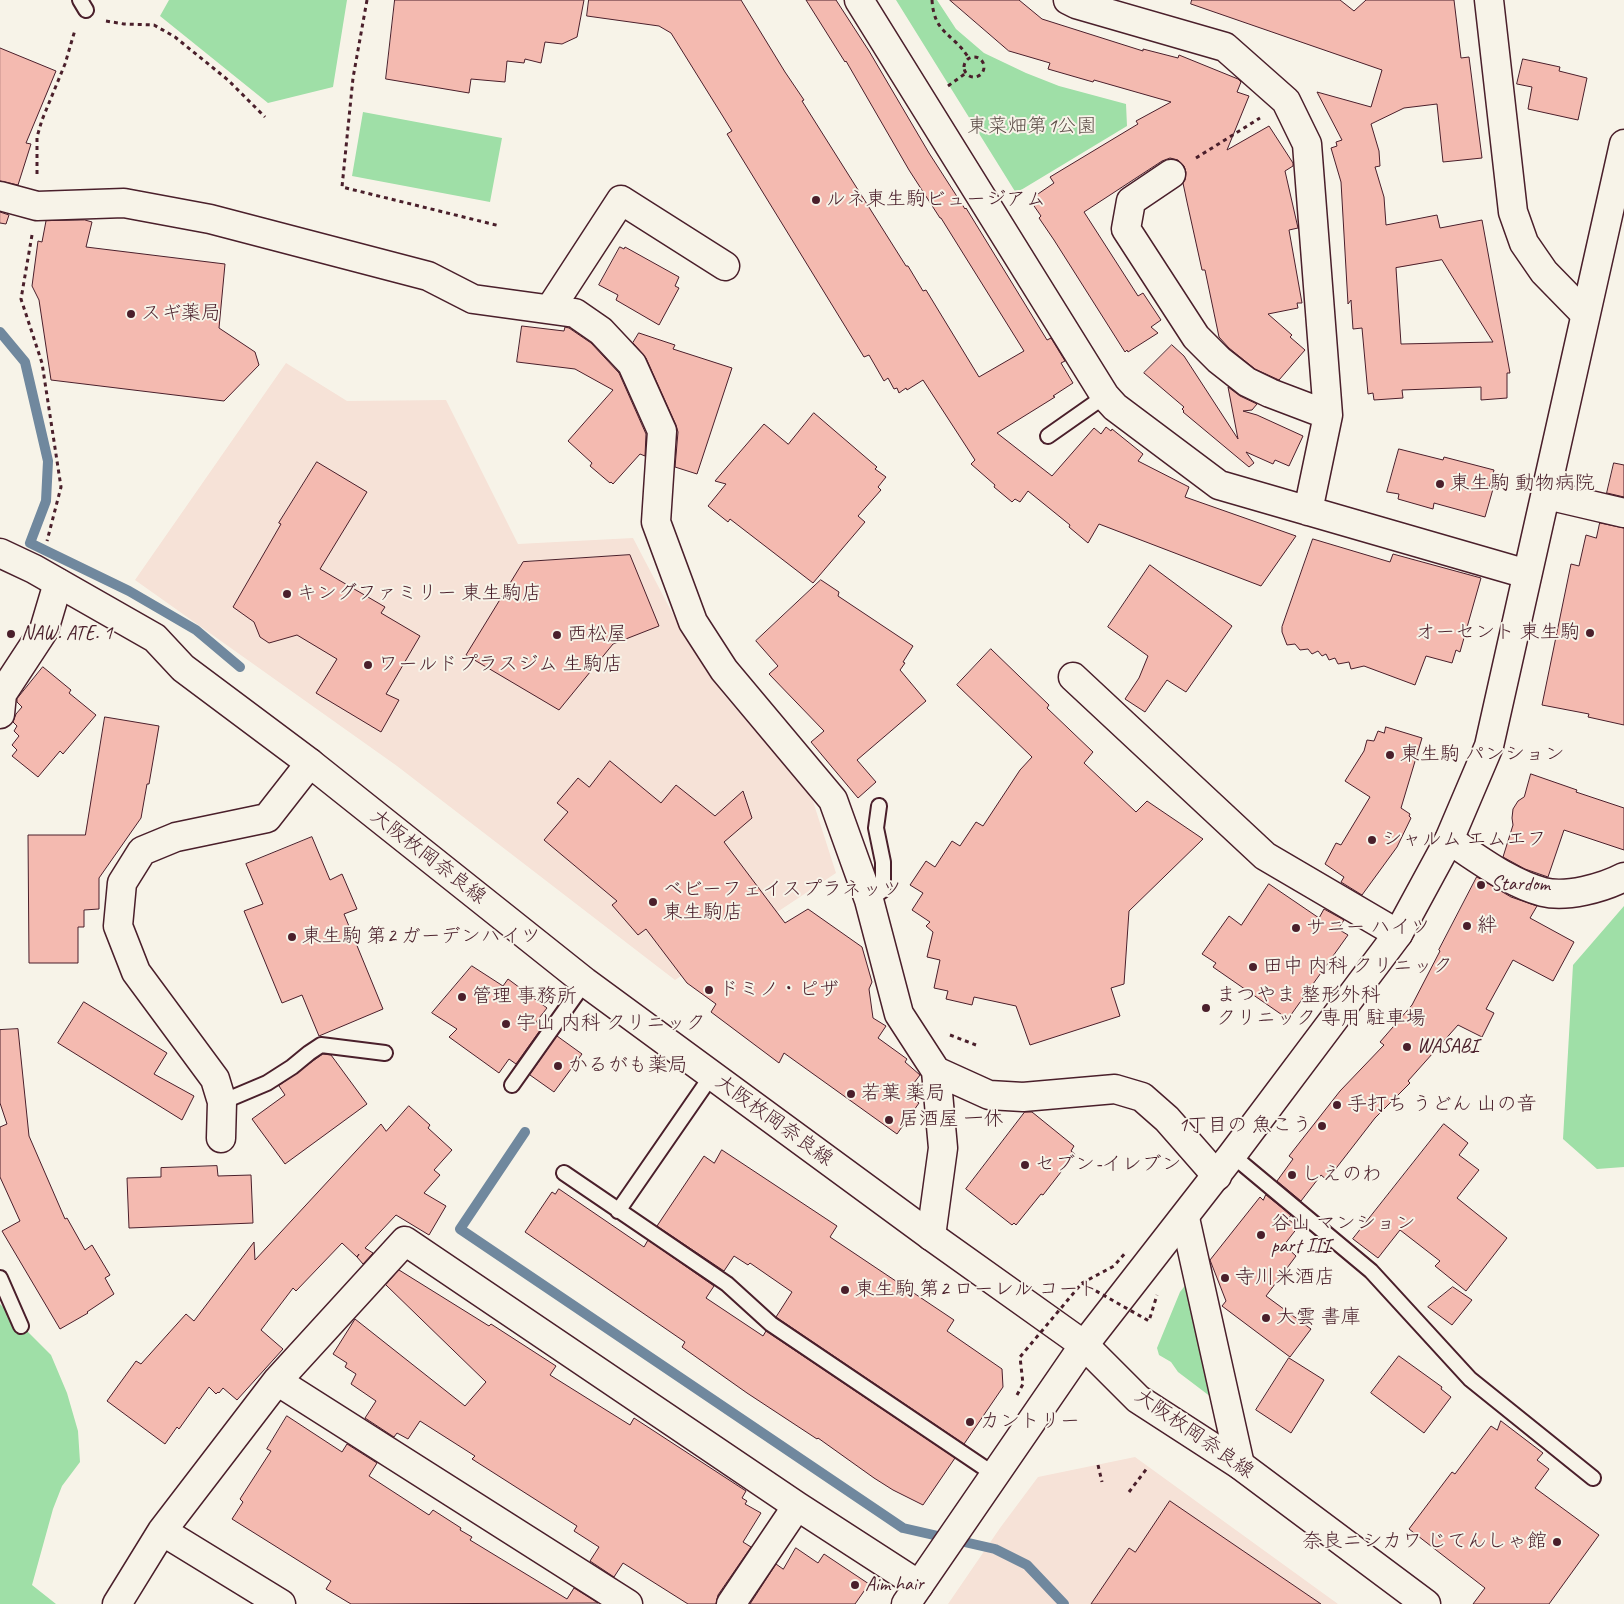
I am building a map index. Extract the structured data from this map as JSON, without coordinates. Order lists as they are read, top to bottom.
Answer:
{
  "streets": {
    "street": ["大阪枚岡奈良線"]
  },
  "parks": ["東菜畑第1公園"],
  "places": [
    "ルネ東生駒ビュージアム",
    "スギ薬局",
    "東生駒 動物病院",
    "キングファミリー 東生駒店",
    "オーセント 東生駒",
    "NAW. ATE. 1",
    "西松屋",
    "ワールドプラスジム 生駒店",
    "東生駒 パンション",
    "シャルム エムエフ",
    "Stardom",
    "ベビーフェイスプラネッツ 東生駒店",
    "絆",
    "サニー ハイツ",
    "東生駒 第2 ガーデンハイツ",
    "田中 内科 クリニック",
    "ドミノ・ピザ",
    "管理 事務所",
    "まつやま 整形外科 クリニック 専用 駐車場",
    "宇山 内科 クリニック",
    "WASABI",
    "かるがも薬局",
    "若葉 薬局",
    "手打ち うどん 山の音",
    "居酒屋 一休",
    "1丁目の 魚こう",
    "セブン-イレブン",
    "しえのわ",
    "谷山 マンション part III",
    "寺川米酒店",
    "東生駒 第2 ローレル コート",
    "大雲 書庫",
    "カントリー",
    "奈良ニシカワ じてんしゃ館",
    "Aim hair"
  ]
}
